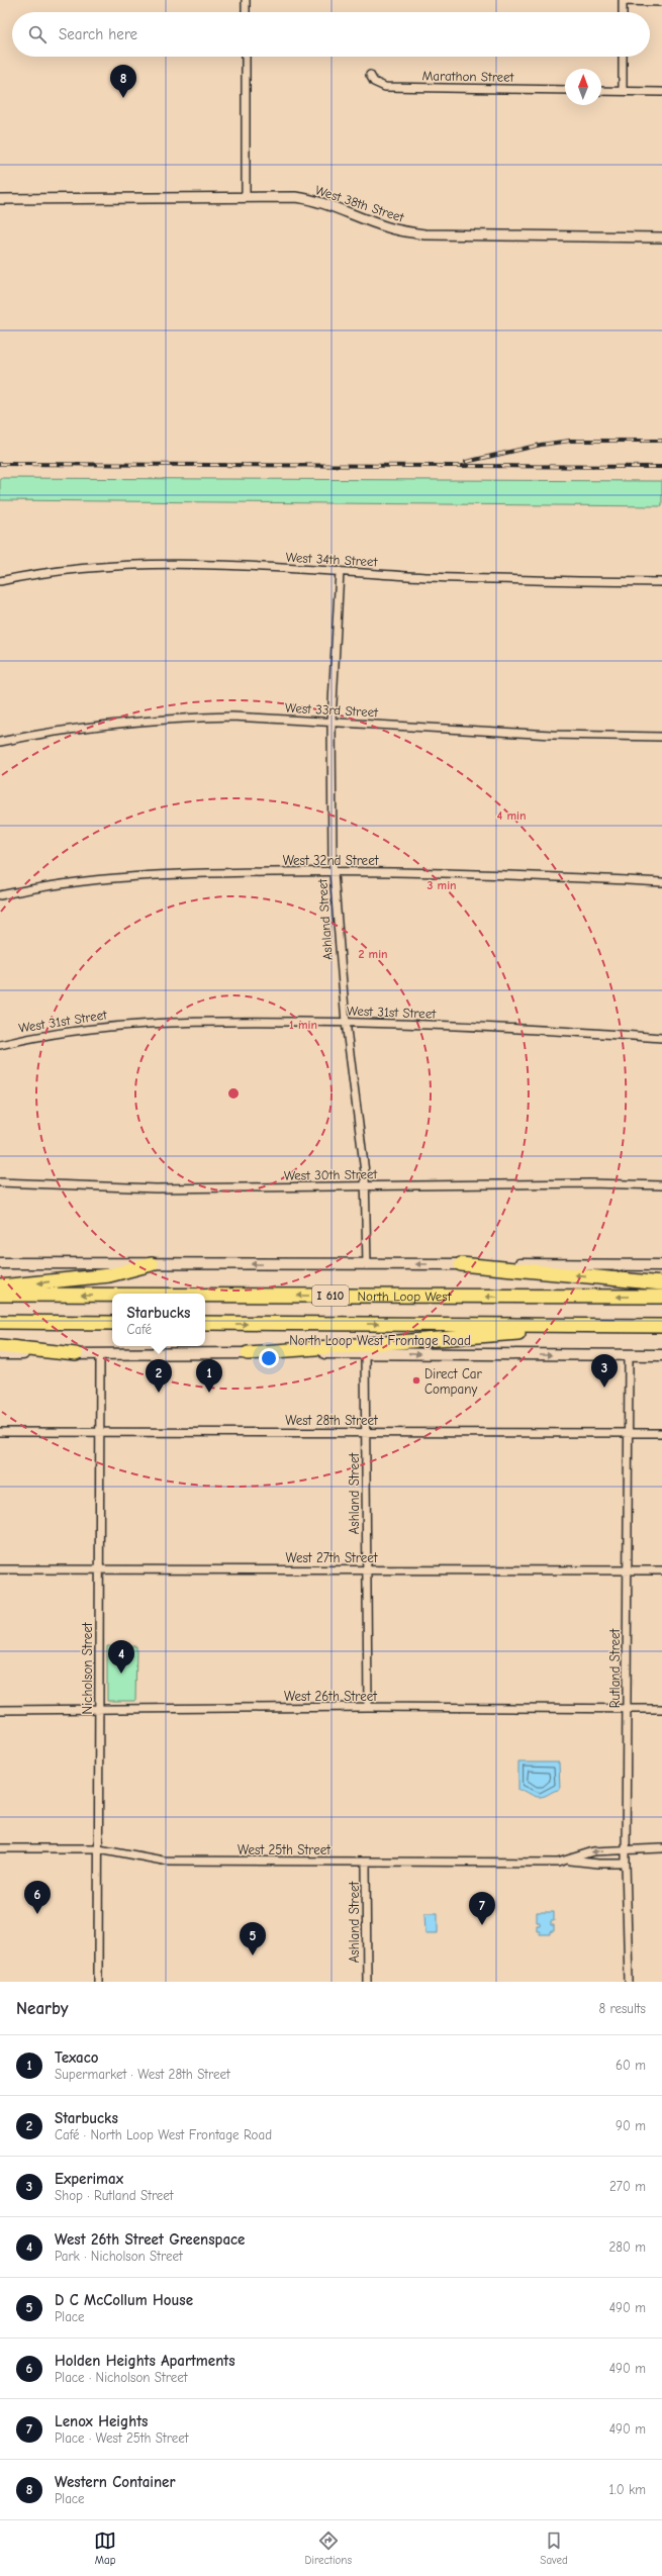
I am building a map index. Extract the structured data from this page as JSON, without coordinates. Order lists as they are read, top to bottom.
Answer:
{
  "streets": {
    "highway": ["I 610", "North Loop West"],
    "main road": ["North Loop West Frontage Road"],
    "street": [
      "Marathon Street",
      "West 38th Street",
      "West 34th Street",
      "West 33rd Street",
      "West 32nd Street",
      "Ashland Street",
      "West 31st Street",
      "West 30th Street",
      "West 28th Street",
      "West 27th Street",
      "Nicholson Street",
      "Rutland Street",
      "West 26th Street",
      "West 25th Street"
    ]
  },
  "crossings": [
    ["West 34th Street", "Ashland Street"],
    ["West 33rd Street", "Ashland Street"],
    ["West 32nd Street", "Ashland Street"],
    ["Ashland Street", "West 31st Street"],
    ["Ashland Street", "West 30th Street"],
    ["Ashland Street", "North Loop West Frontage Road"],
    ["Ashland Street", "West 28th Street"],
    ["Ashland Street", "West 27th Street"],
    ["Ashland Street", "West 26th Street"],
    ["Ashland Street", "West 25th Street"],
    ["North Loop West Frontage Road", "Nicholson Street"],
    ["North Loop West Frontage Road", "Rutland Street"],
    ["West 28th Street", "Nicholson Street"],
    ["West 28th Street", "Rutland Street"],
    ["West 27th Street", "Nicholson Street"],
    ["West 27th Street", "Rutland Street"],
    ["Nicholson Street", "West 26th Street"],
    ["Nicholson Street", "West 25th Street"],
    ["Rutland Street", "West 26th Street"],
    ["Rutland Street", "West 25th Street"]
  ],
  "places": ["Direct Car Company"],
  "north": "top",
  "page": {
    "search": "Search here",
    "pins": [
      "8",
      "3",
      "1",
      "2",
      "4",
      "6",
      "7",
      "5"
    ],
    "popup": ["Starbucks", "Café"],
    "heading": ["Nearby", "8 results"],
    "list": [
      {
        "mark": "1",
        "name": "Texaco",
        "note": "Supermarket · West 28th Street",
        "value": "60 m"
      },
      {
        "mark": "2",
        "name": "Starbucks",
        "note": "Café · North Loop West Frontage Road",
        "value": "90 m"
      },
      {
        "mark": "3",
        "name": "Experimax",
        "note": "Shop · Rutland Street",
        "value": "270 m"
      },
      {
        "mark": "4",
        "name": "West 26th Street Greenspace",
        "note": "Park · Nicholson Street",
        "value": "280 m"
      },
      {
        "mark": "5",
        "name": "D C McCollum House",
        "note": "Place",
        "value": "490 m"
      },
      {
        "mark": "6",
        "name": "Holden Heights Apartments",
        "note": "Place · Nicholson Street",
        "value": "490 m"
      },
      {
        "mark": "7",
        "name": "Lenox Heights",
        "note": "Place · West 25th Street",
        "value": "490 m"
      },
      {
        "mark": "8",
        "name": "Western Container",
        "note": "Place",
        "value": "1.0 km"
      }
    ],
    "nav": ["Map", "Directions", "Saved"]
  },
  "rings": [
    "4 min",
    "3 min",
    "2 min",
    "1 min"
  ]
}
